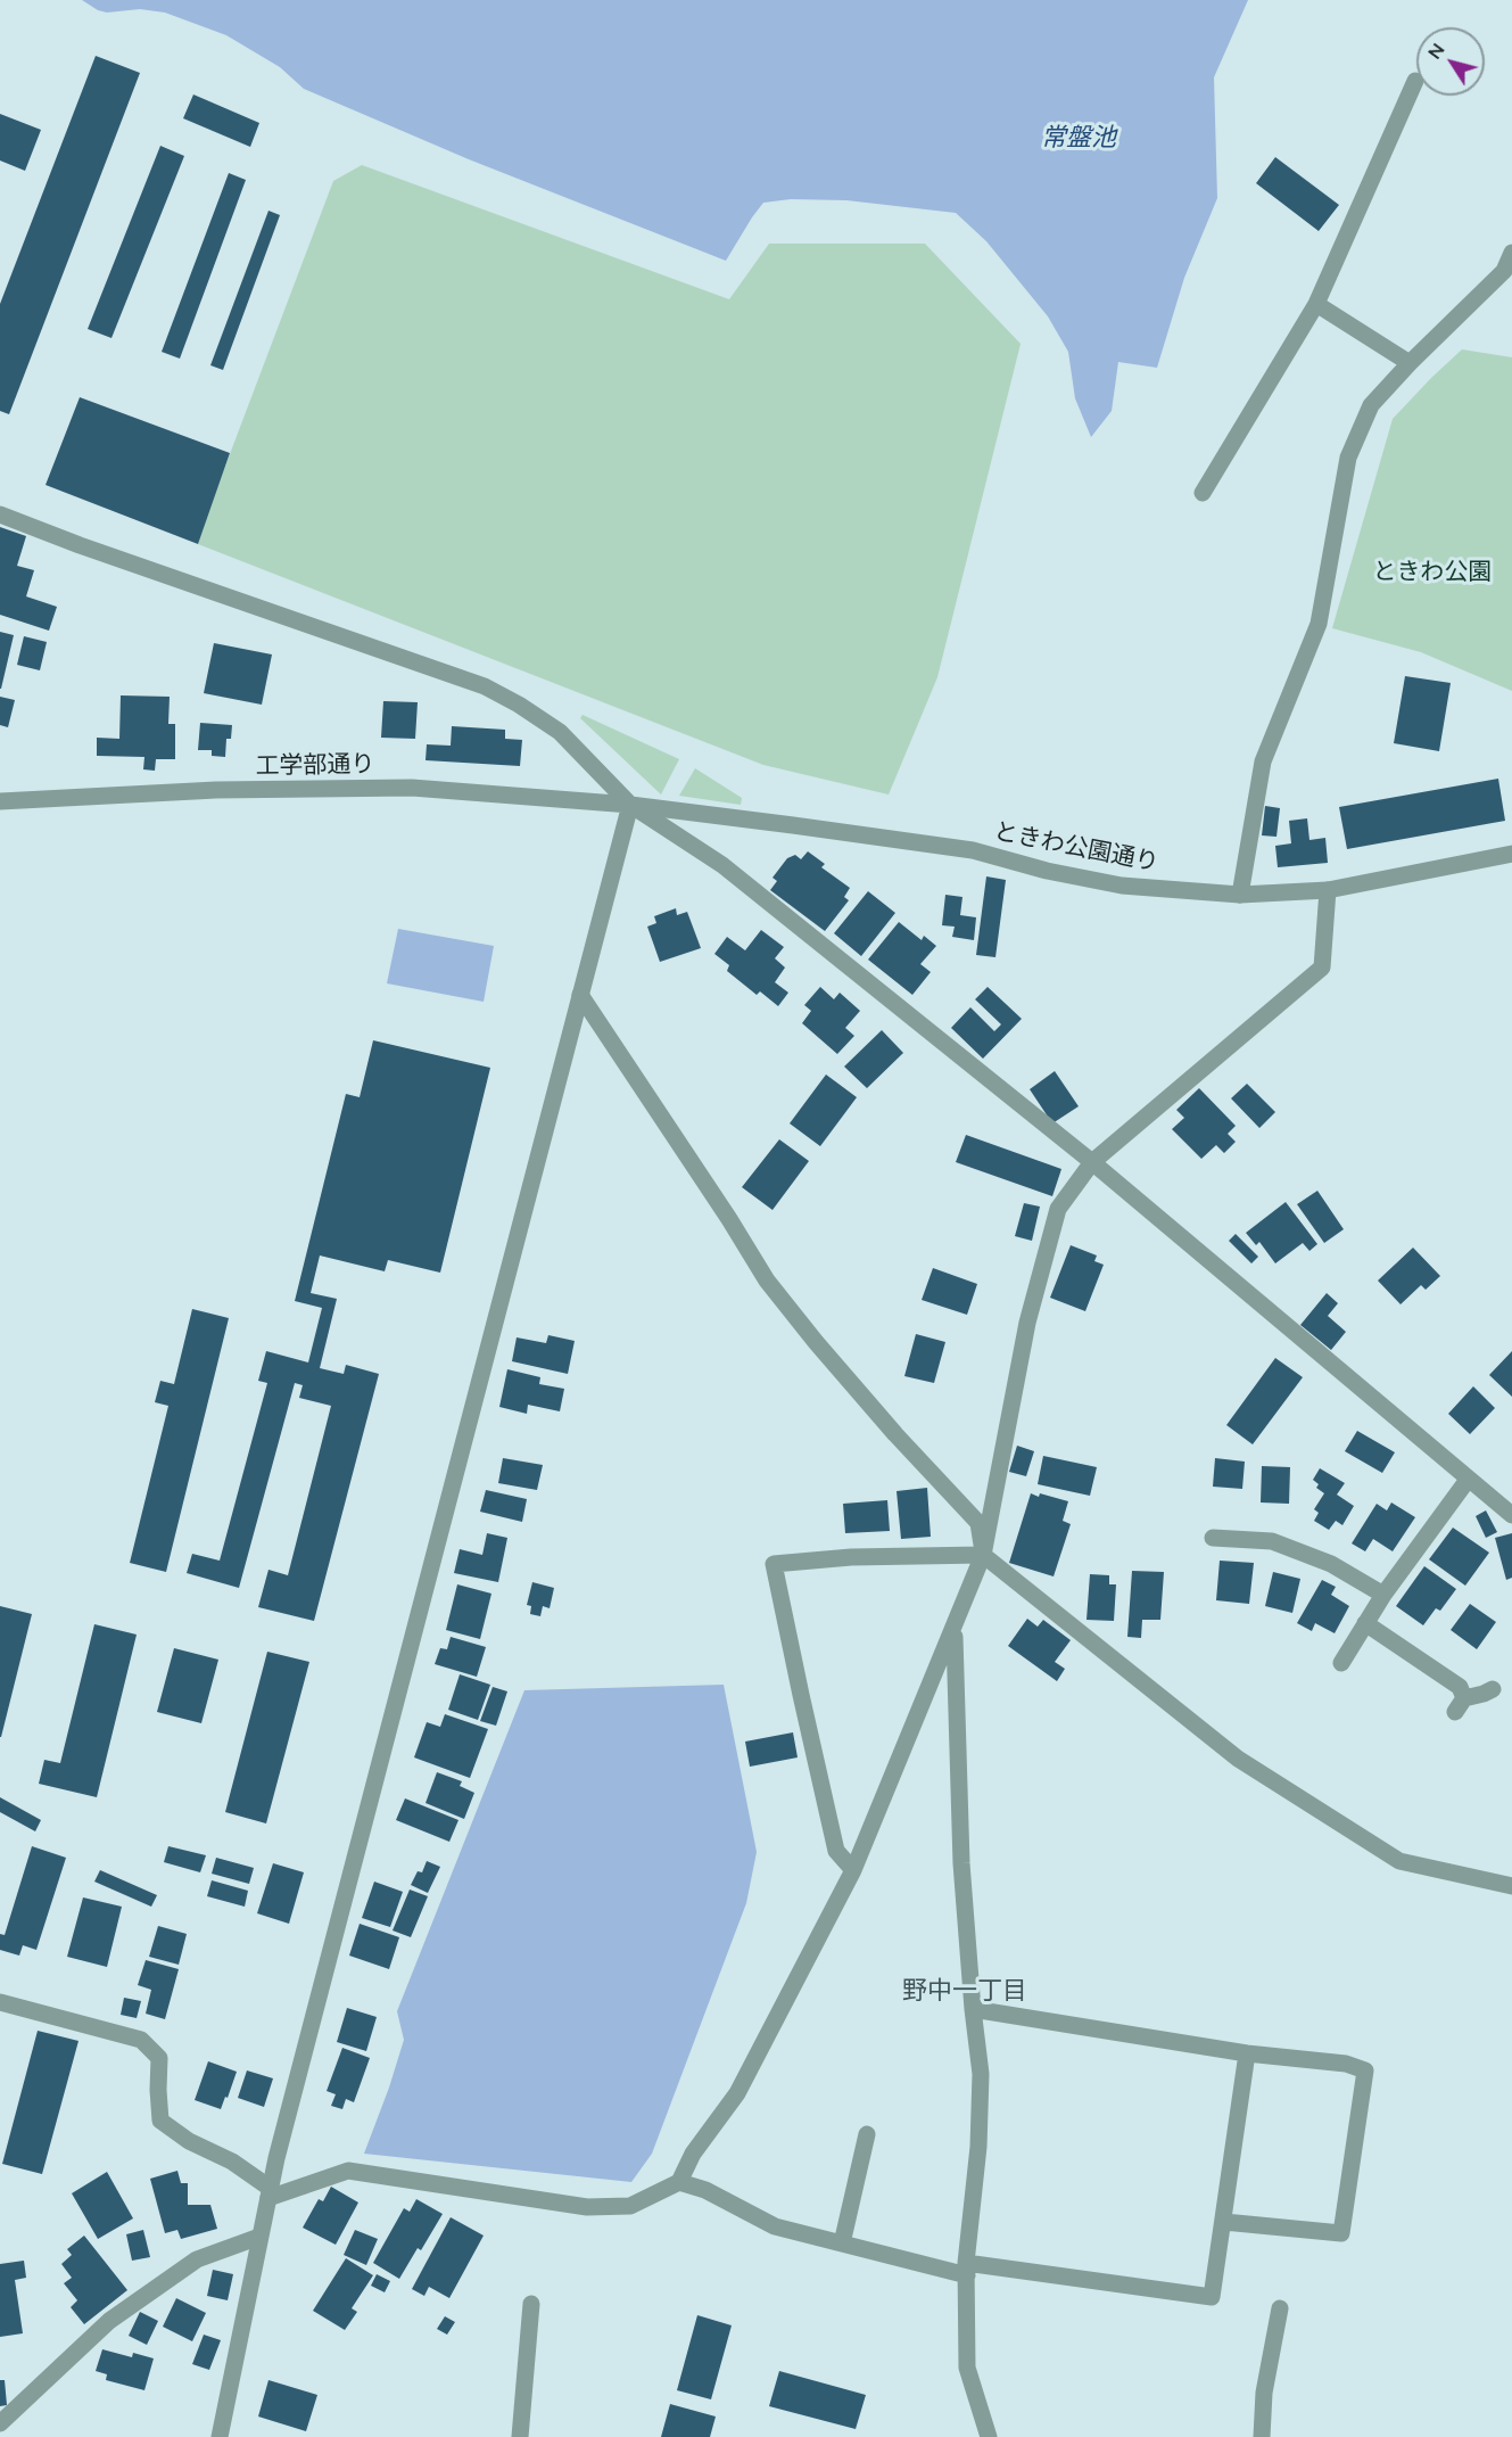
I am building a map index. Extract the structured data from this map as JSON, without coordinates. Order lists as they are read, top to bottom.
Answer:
{
  "streets": {
    "street": ["工学部通り", "ときわ公園通り"]
  },
  "crossings": [
    ["工学部通り", "ときわ公園通り"]
  ],
  "districts": ["野中一丁目"],
  "water": ["常盤池"],
  "parks": ["ときわ公園"],
  "north": "top left"
}
